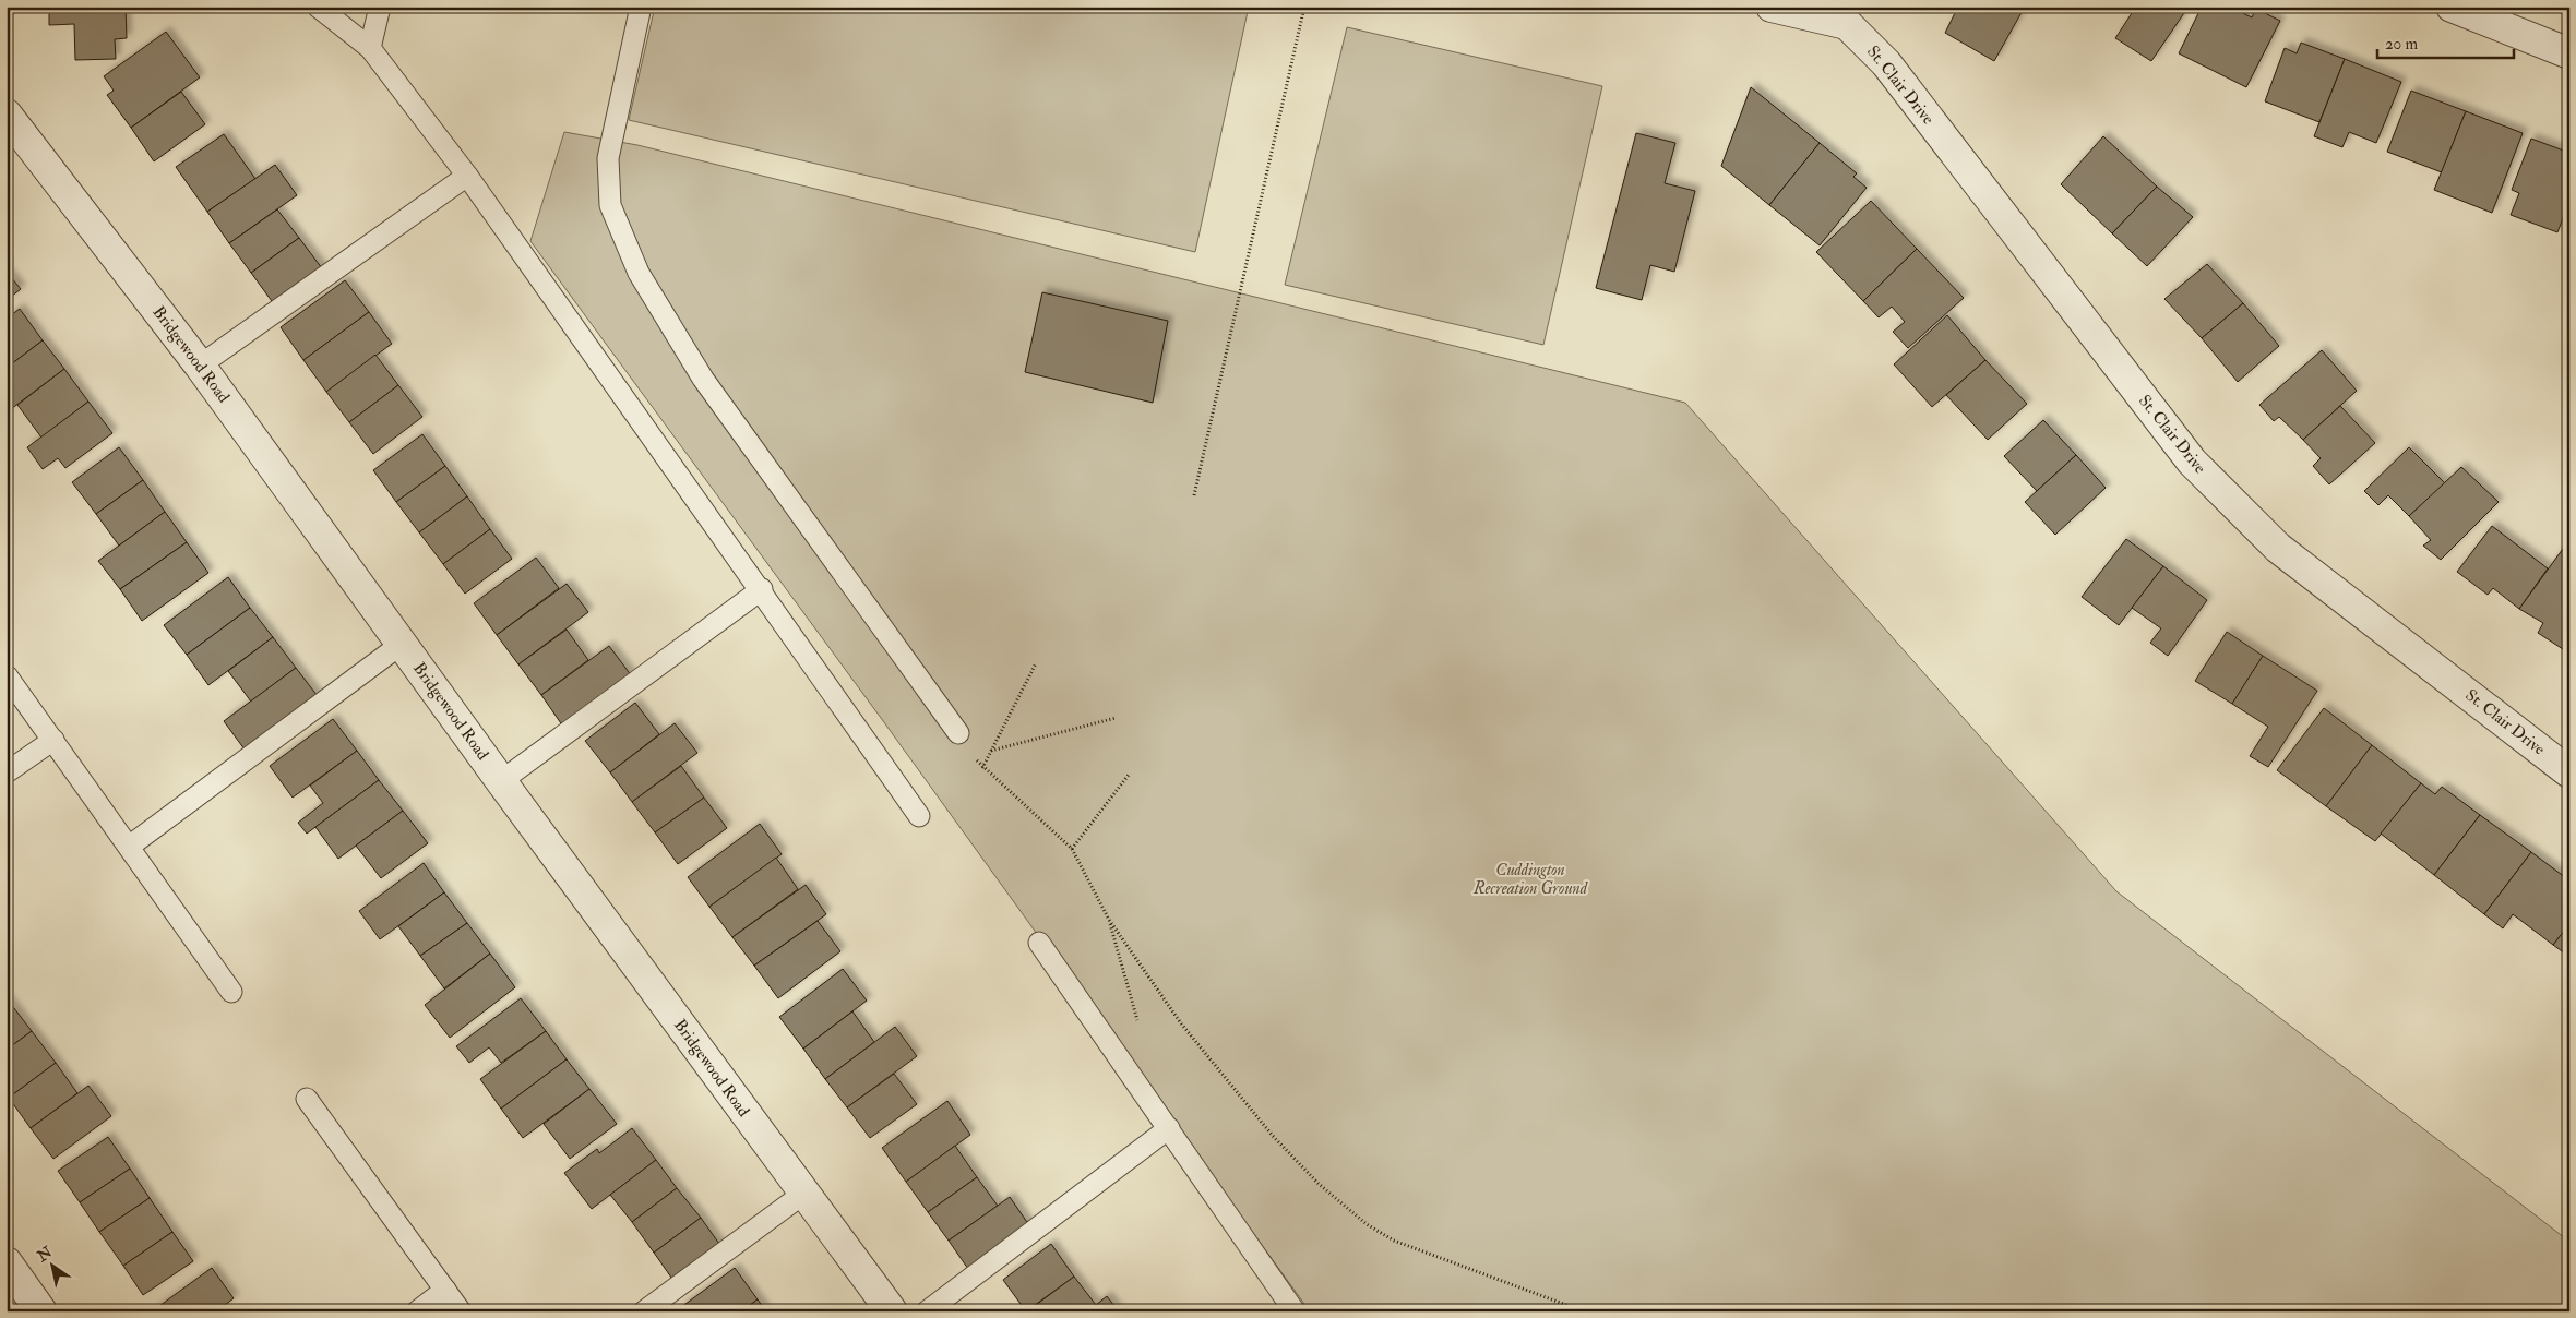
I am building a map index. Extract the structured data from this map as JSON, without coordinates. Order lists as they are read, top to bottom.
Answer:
{
  "streets": {
    "street": ["St. Clair Drive", "Bridgewood Road"]
  },
  "parks": ["Cuddington Recreation Ground"],
  "scale_bar": "20 m",
  "north": "top left"
}
